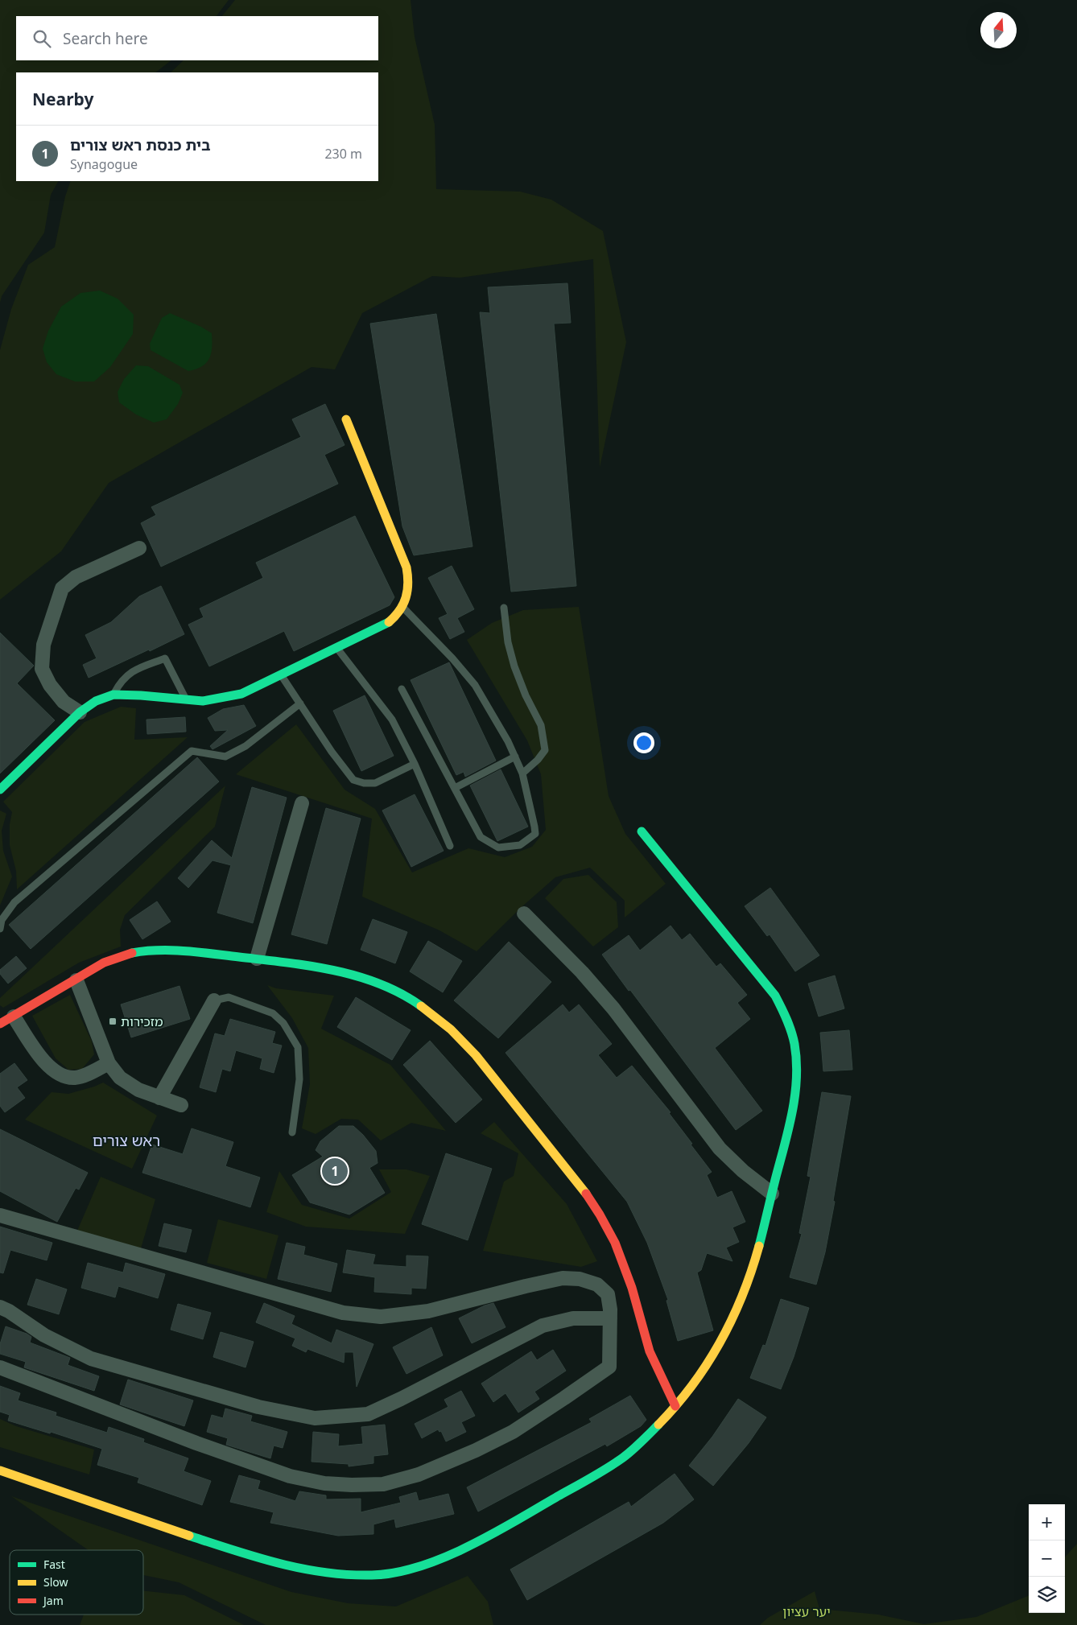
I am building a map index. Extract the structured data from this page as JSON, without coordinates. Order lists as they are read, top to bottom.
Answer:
{
  "districts": ["ראש צורים"],
  "parks": ["יער עציון"],
  "places": {
    "transit": ["מזכירות"]
  },
  "legend": ["Fast", "Slow", "Jam"],
  "north": "top",
  "page": {
    "search": "Search here",
    "heading": "Nearby",
    "list": [
      {
        "mark": "1",
        "name": "בית כנסת ראש צורים",
        "note": "Synagogue",
        "value": "230 m"
      }
    ],
    "pins": "1",
    "map_buttons": ["+", "−"]
  }
}
